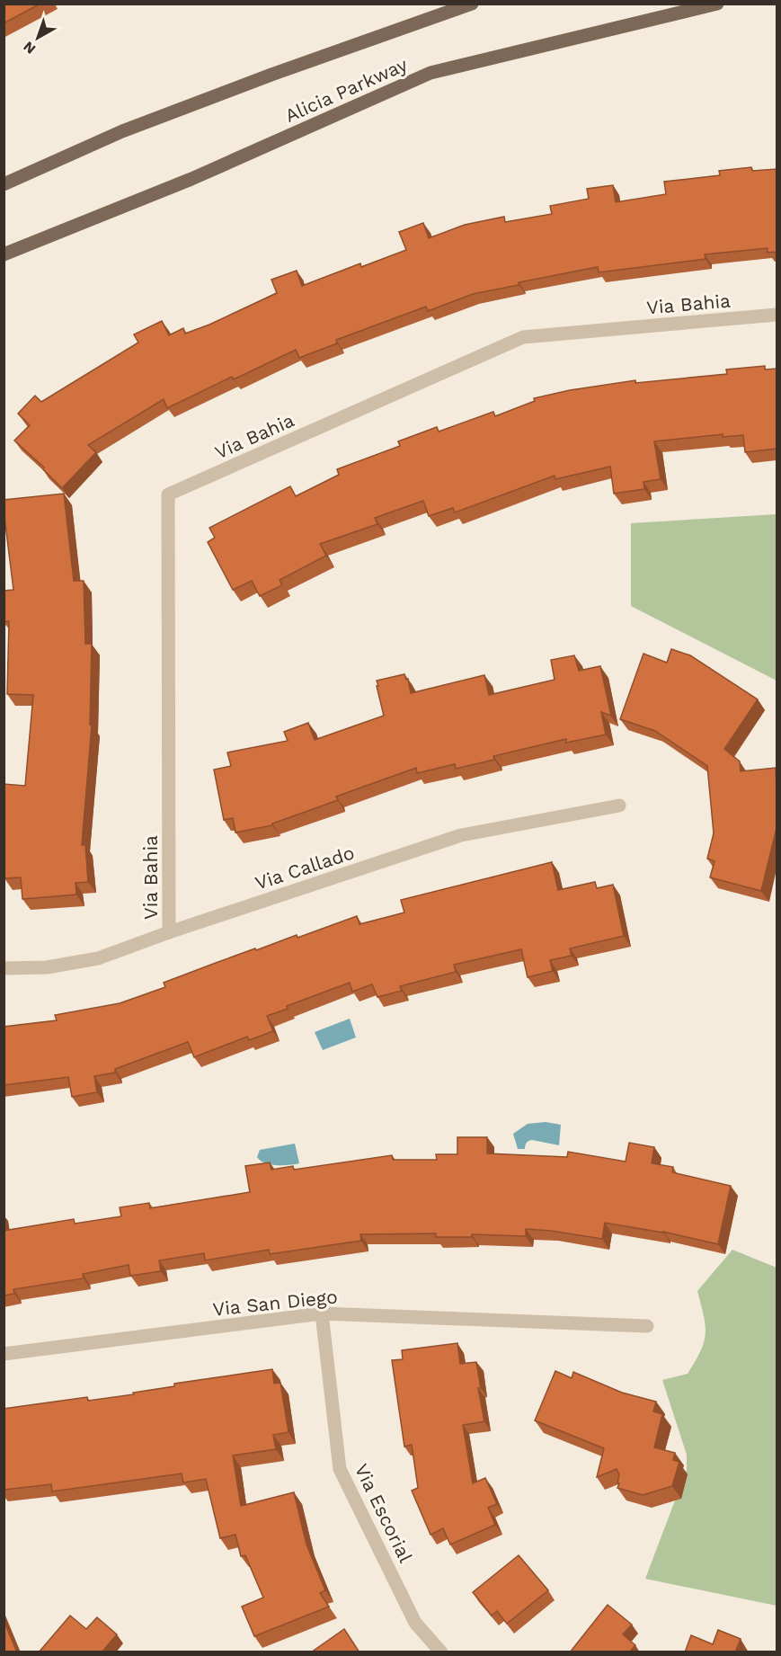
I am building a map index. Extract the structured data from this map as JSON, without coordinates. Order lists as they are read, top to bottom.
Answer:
{
  "streets": {
    "main road": ["Alicia Parkway"],
    "street": [
      "Via Bahia",
      "Via Callado",
      "Via San Diego",
      "Via Escorial"
    ]
  },
  "crossings": [
    ["Via Bahia", "Via Callado"],
    ["Via San Diego", "Via Escorial"]
  ],
  "north": "bottom left"
}
